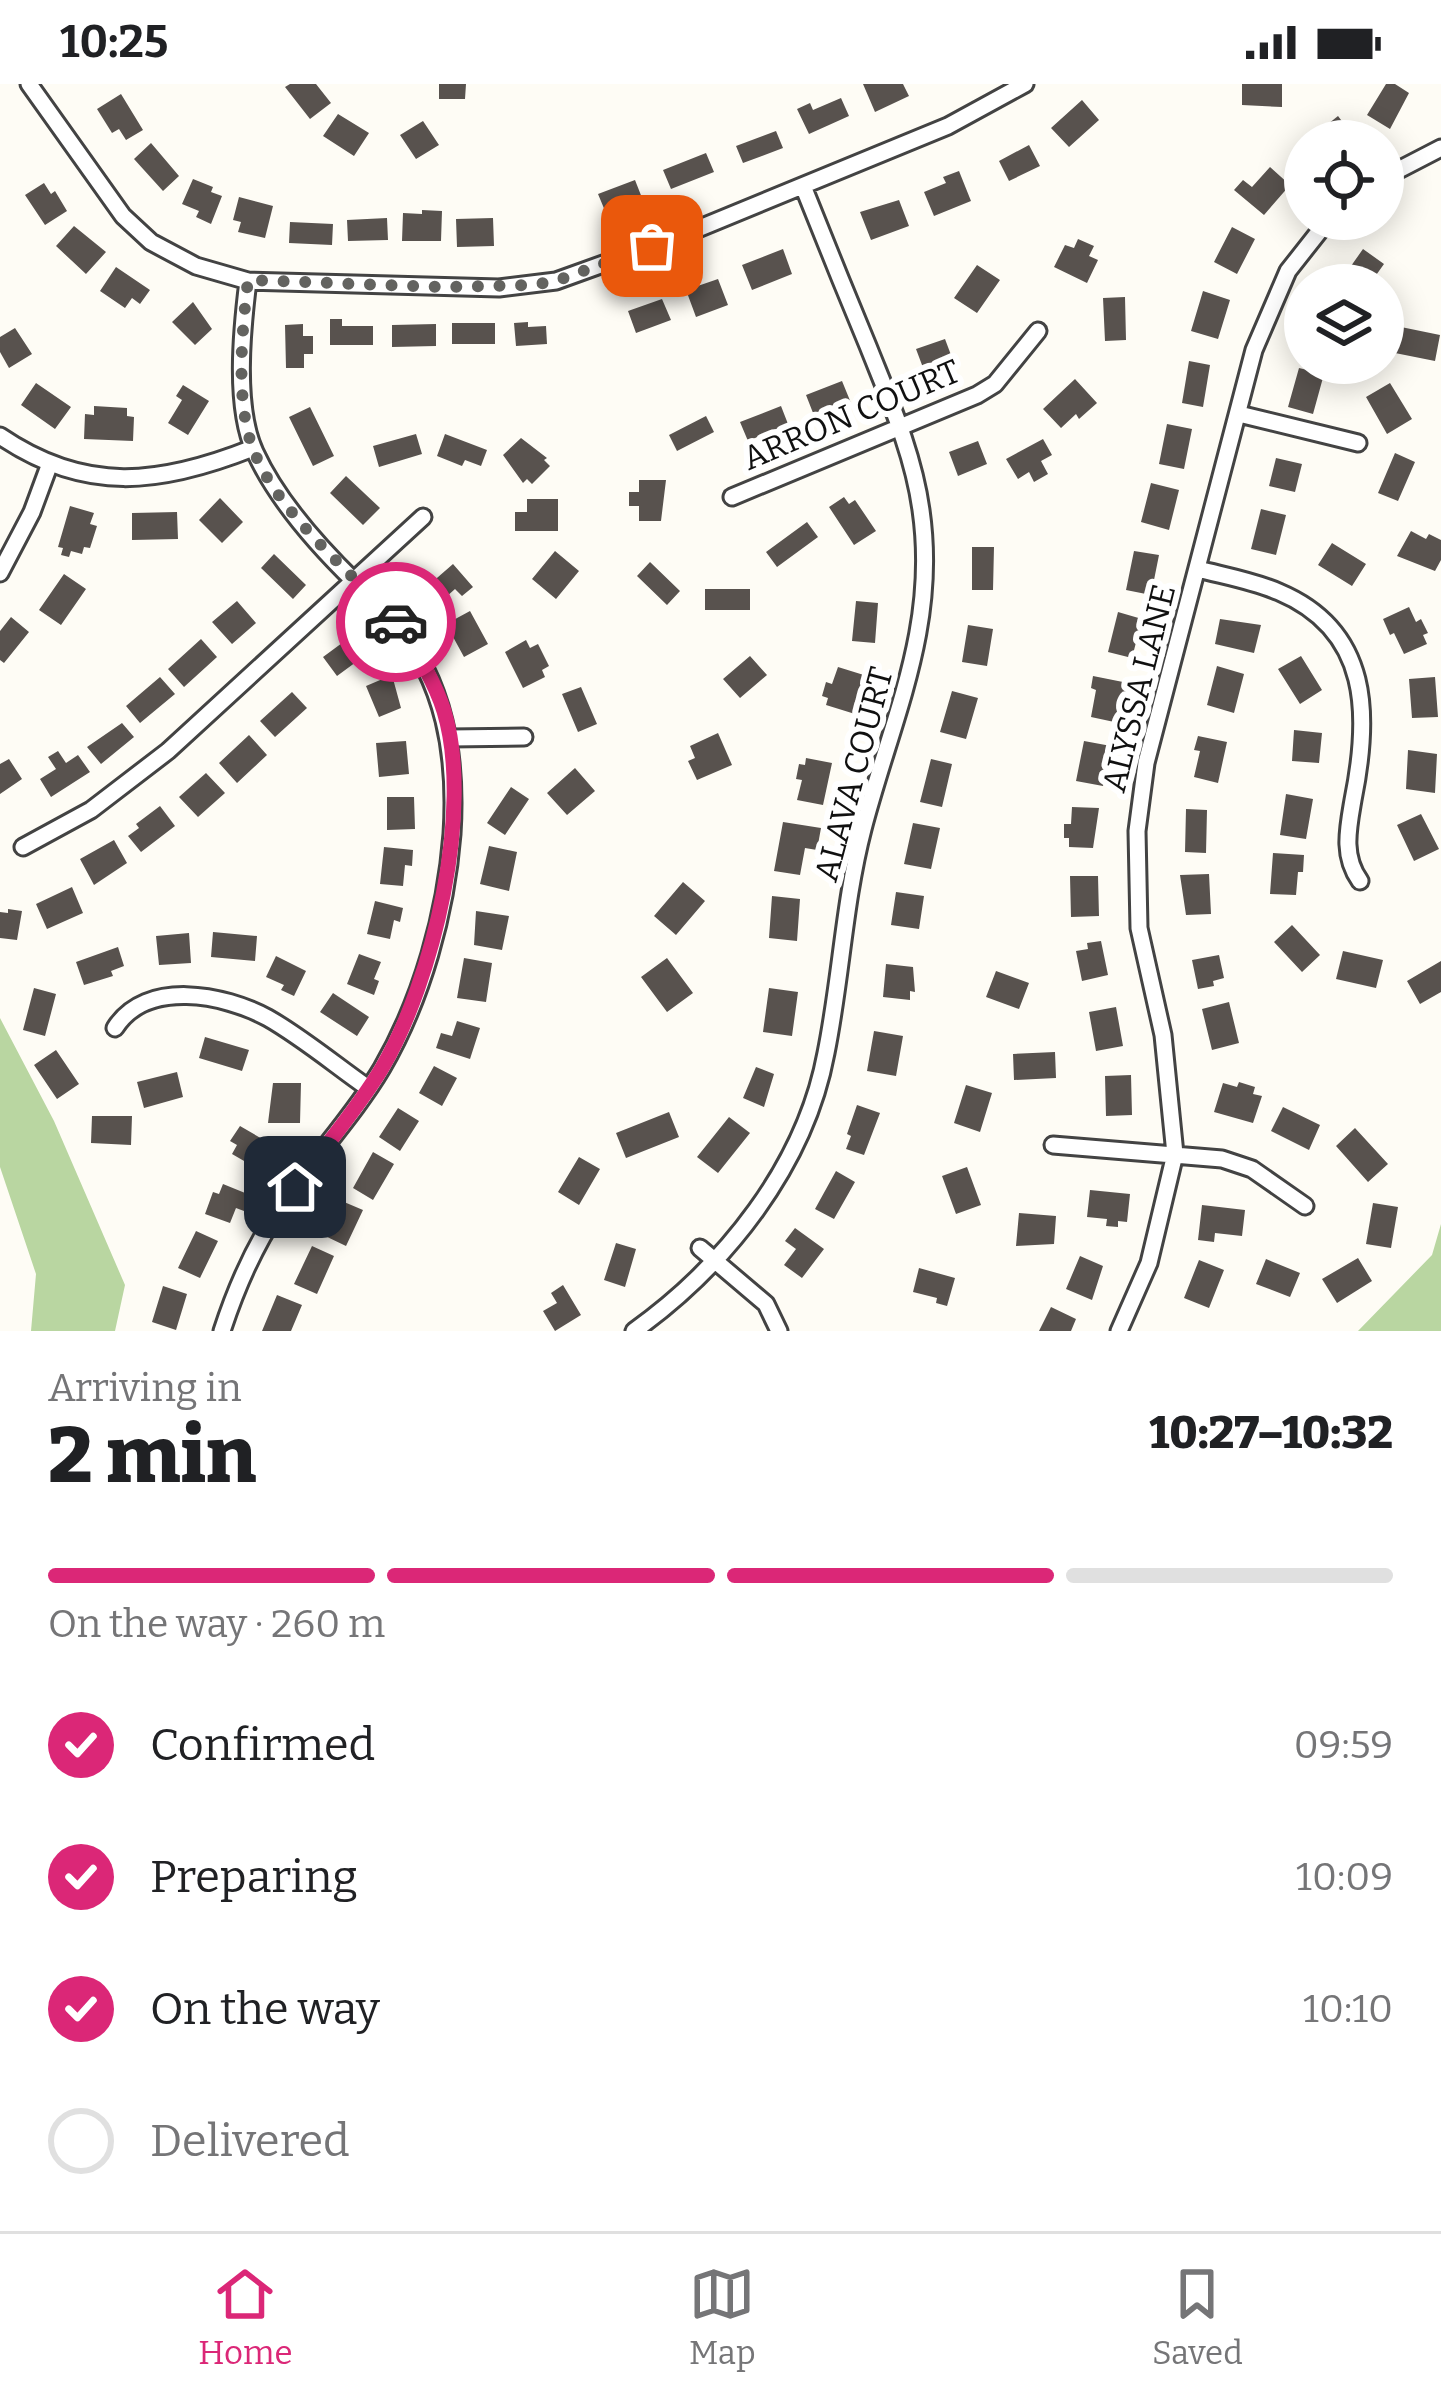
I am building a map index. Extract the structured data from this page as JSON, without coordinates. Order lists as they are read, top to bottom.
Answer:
{
  "streets": {
    "street": ["ARRON COURT", "ALYSSA LANE", "ALAVA COURT"]
  },
  "crossings": [
    ["ARRON COURT", "ALAVA COURT"]
  ],
  "page": {
    "status": "10:25",
    "heading": ["2 min", "Arriving in", "10:27–10:32"],
    "bar": "On the way · 260 m",
    "list": [
      ["Confirmed", "09:59"],
      ["Preparing", "10:09"],
      ["On the way", "10:10"],
      "Delivered"
    ],
    "tabs": ["Home", "Map", "Saved"]
  }
}
